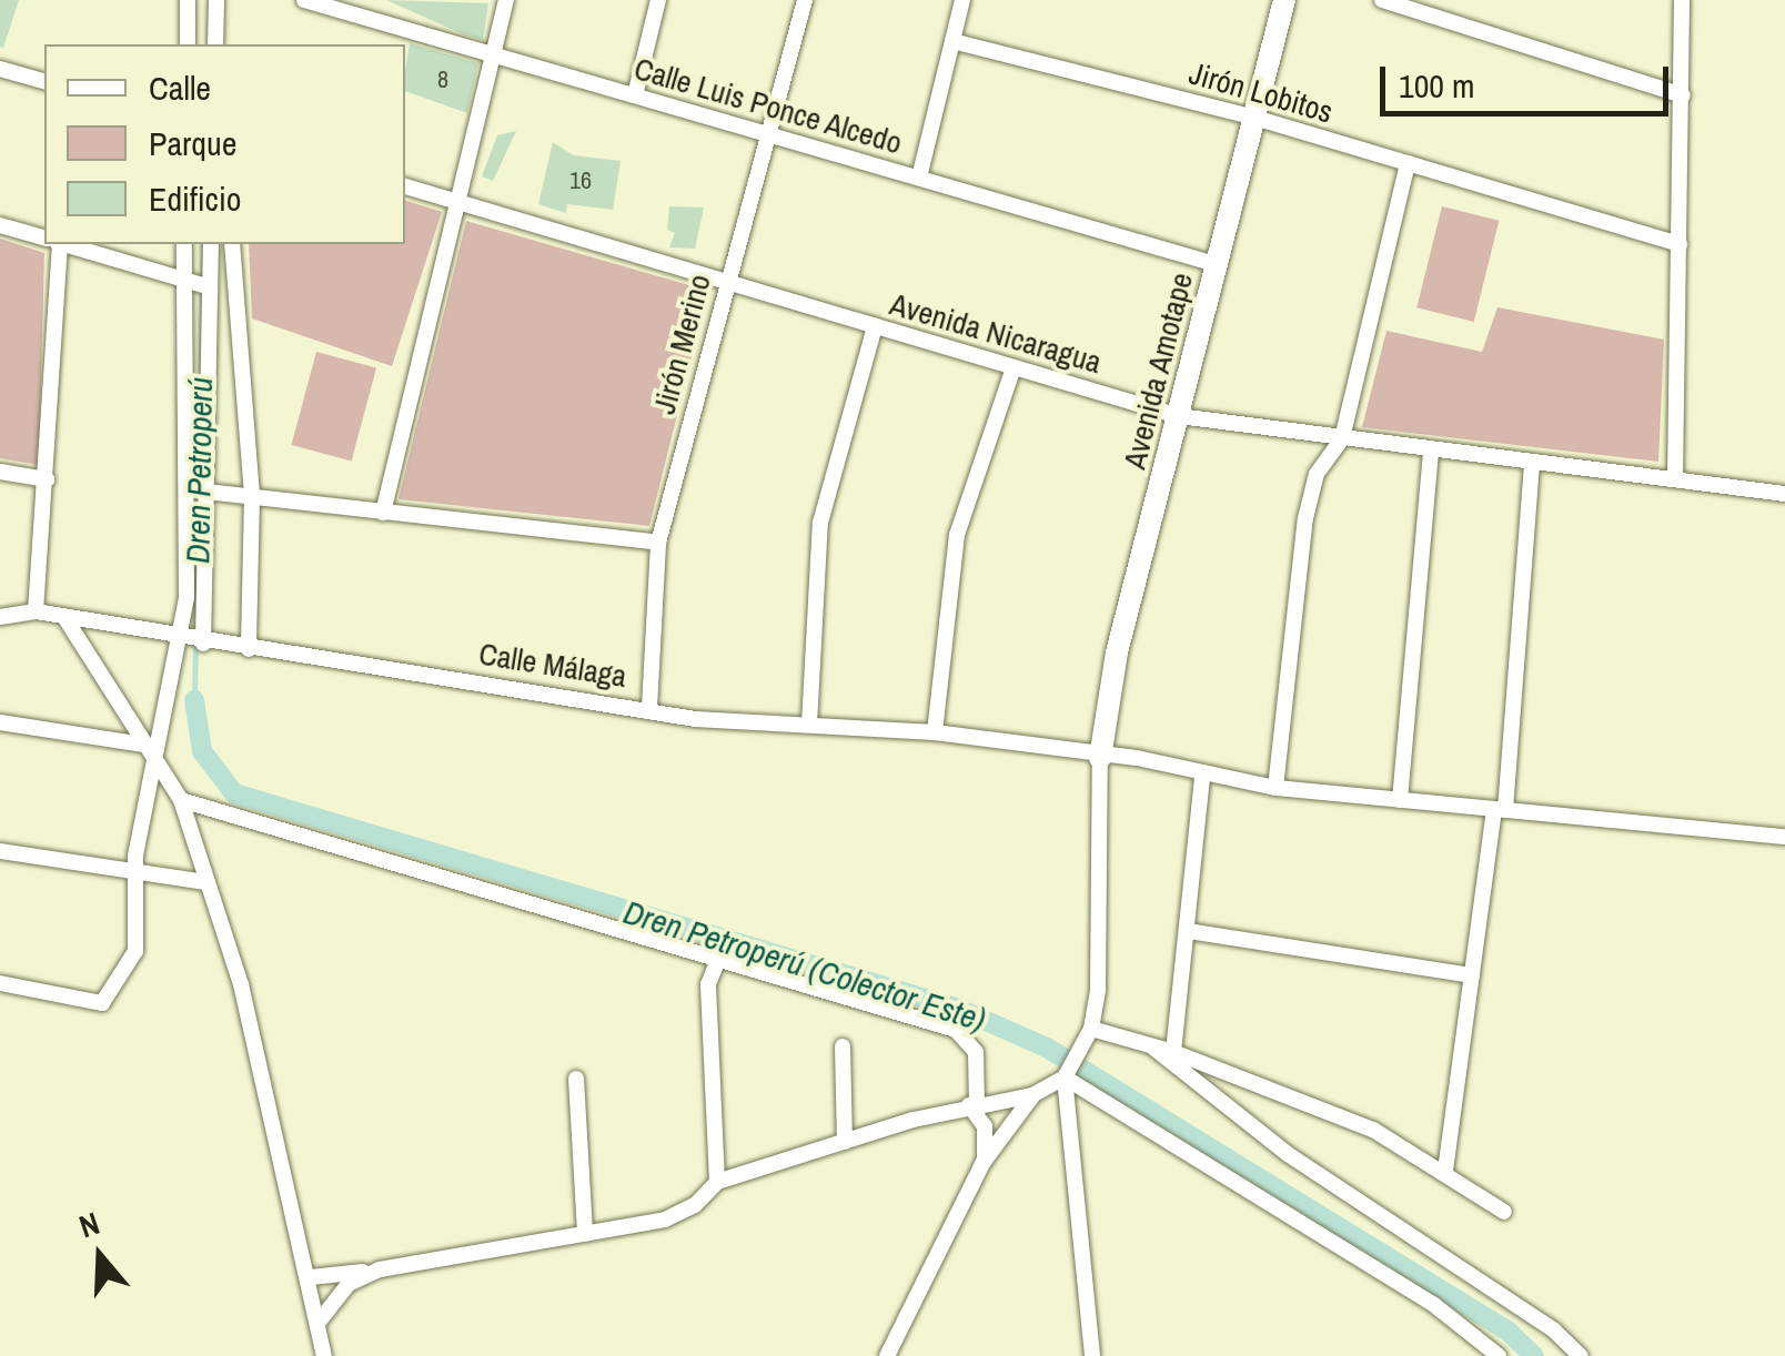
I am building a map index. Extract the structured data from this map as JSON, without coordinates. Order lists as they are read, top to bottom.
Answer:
{
  "streets": {
    "street": [
      "Jirón Lobitos",
      "Calle Luis Ponce Alcedo",
      "Avenida Nicaragua",
      "Jirón Merino",
      "Avenida Amotape",
      "Calle Málaga"
    ]
  },
  "crossings": [
    ["Jirón Lobitos", "Avenida Amotape"],
    ["Calle Luis Ponce Alcedo", "Jirón Merino"],
    ["Calle Luis Ponce Alcedo", "Avenida Amotape"],
    ["Avenida Nicaragua", "Jirón Merino"],
    ["Avenida Nicaragua", "Avenida Amotape"],
    ["Jirón Merino", "Calle Málaga"],
    ["Avenida Amotape", "Calle Málaga"]
  ],
  "water": ["Dren Petroperú", "Dren Petroperú (Colector Este)"],
  "house_numbers": ["8", "16"],
  "legend": ["Calle", "Parque", "Edificio"],
  "scale_bar": "100 m",
  "north": "top"
}
